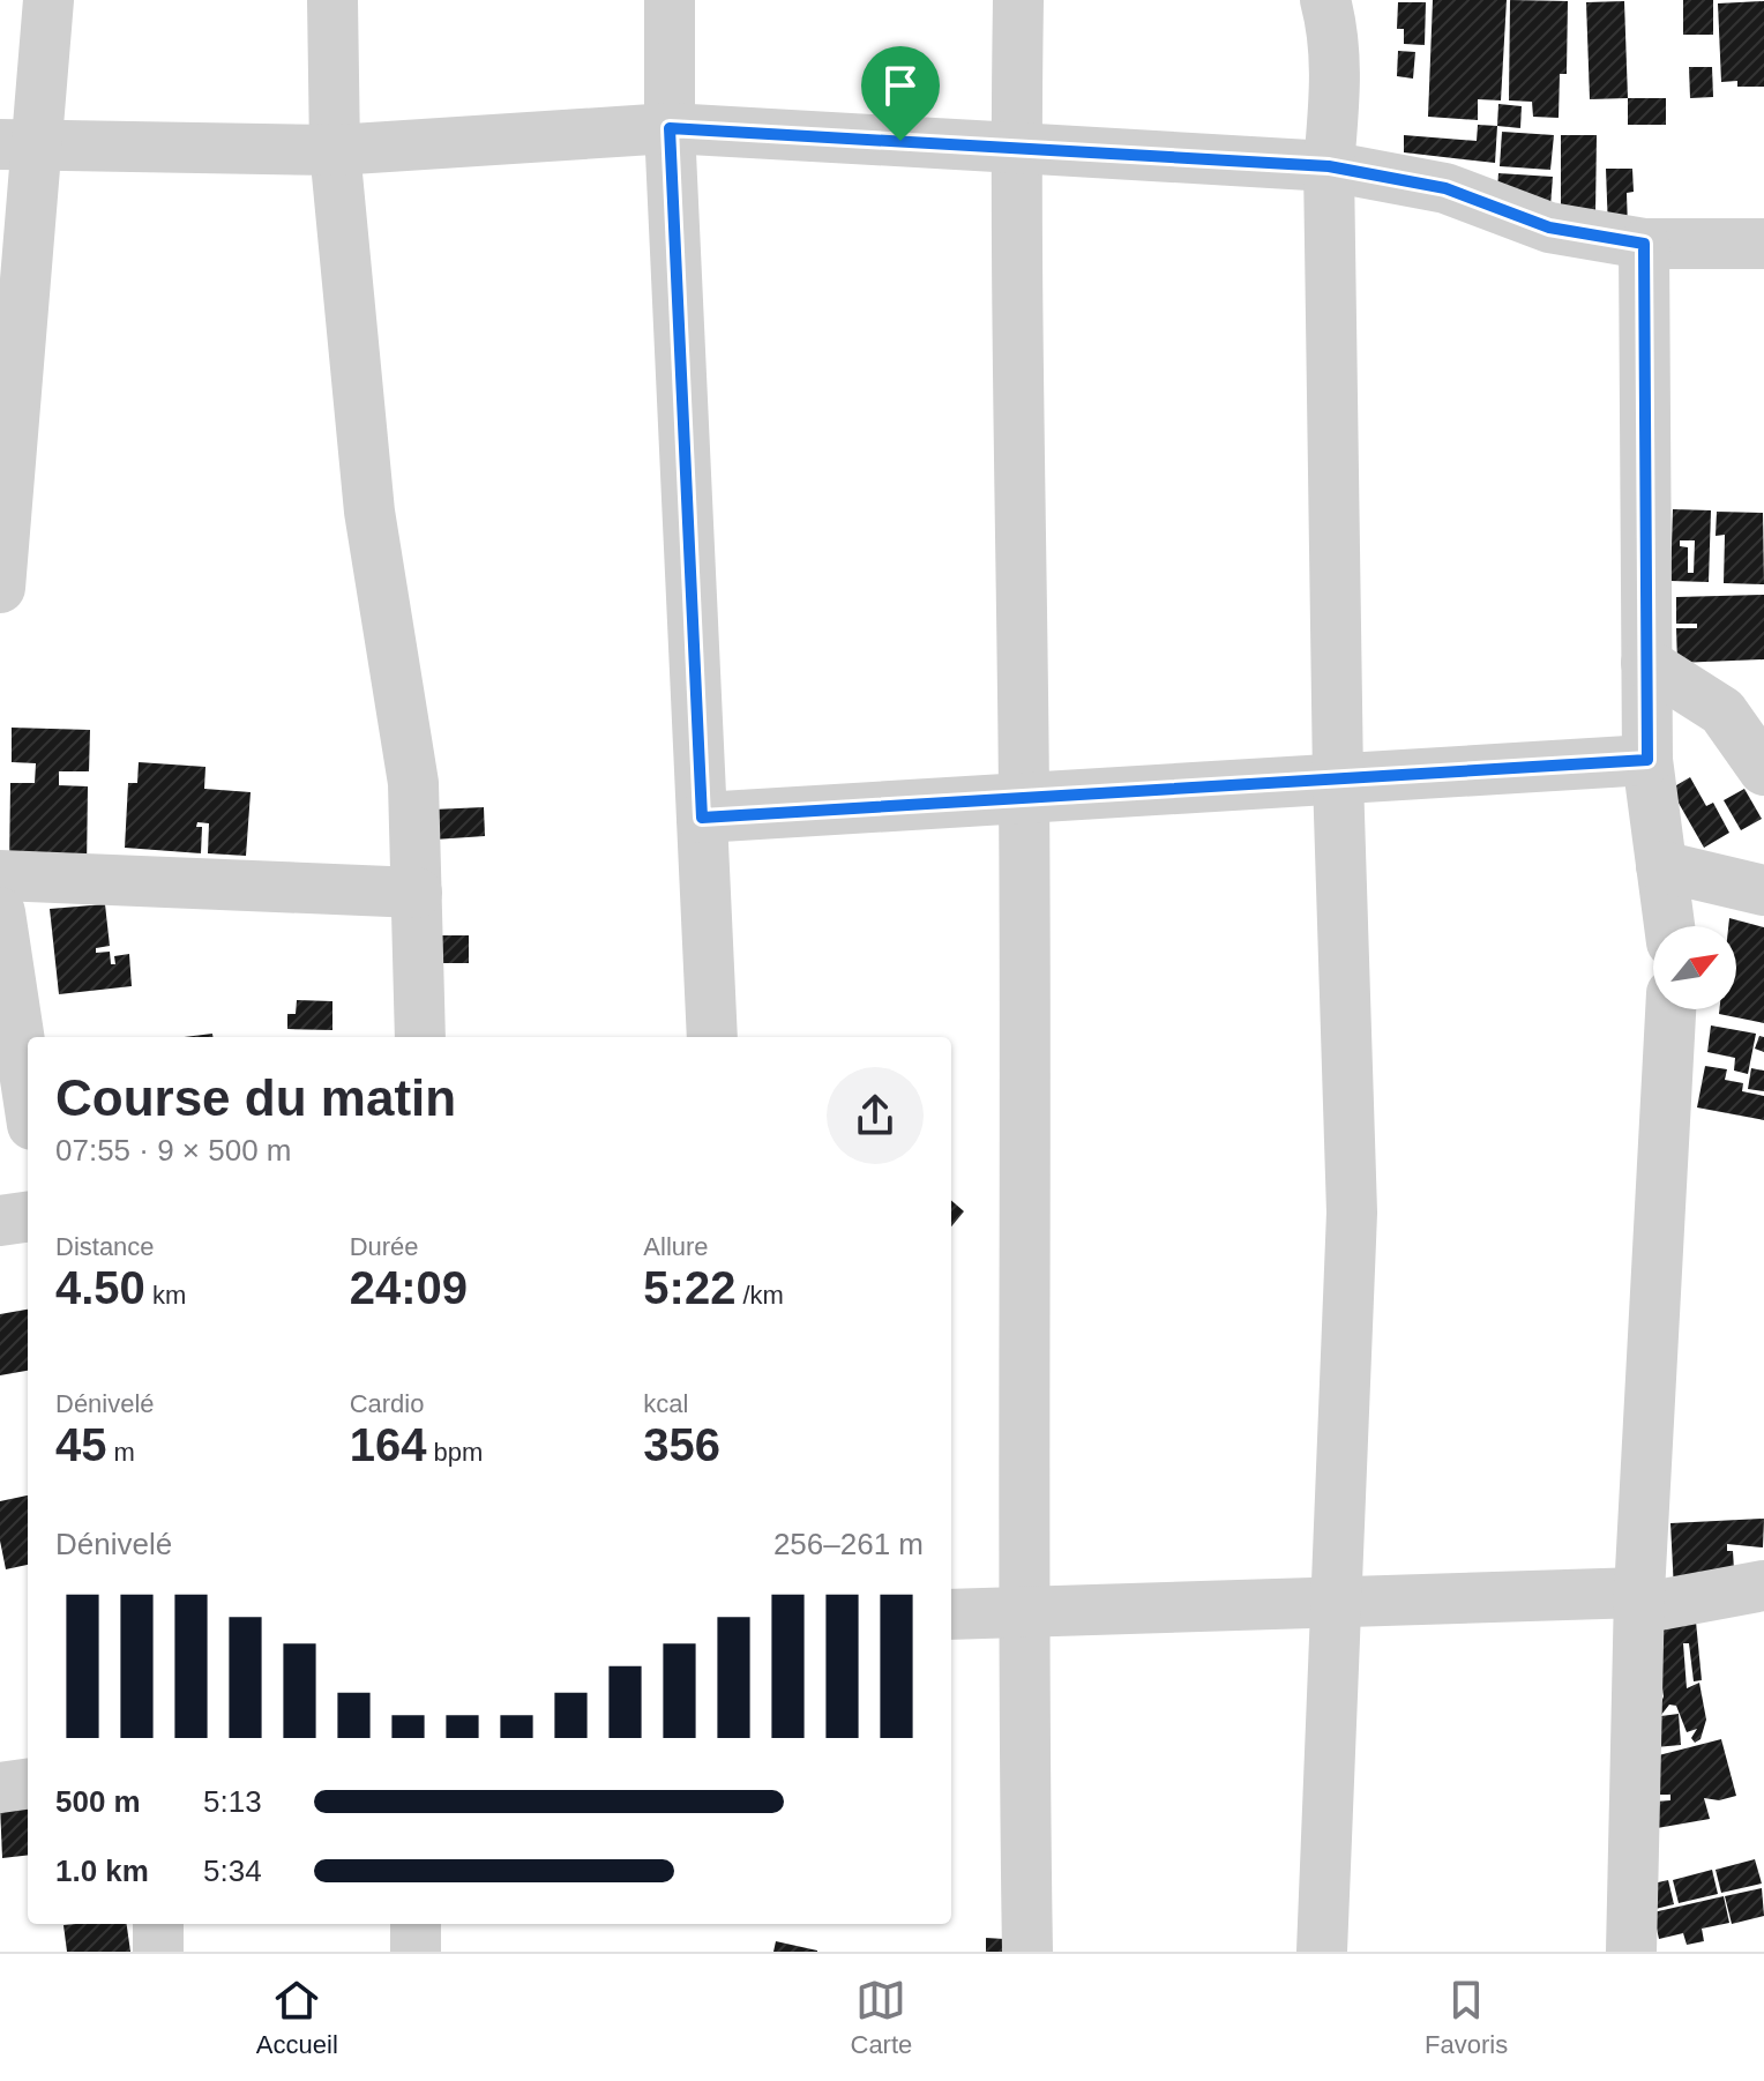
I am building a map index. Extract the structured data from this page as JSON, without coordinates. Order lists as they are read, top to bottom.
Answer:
{
  "north": "top right",
  "page": {
    "heading": ["Course du matin", "07:55 · 9 × 500 m"],
    "stats": [
      ["Distance", "4.50 km"],
      ["Durée", "24:09"],
      ["Allure", "5:22 /km"],
      ["Dénivelé", "45 m"],
      ["Cardio", "164 bpm"],
      ["kcal", "356"]
    ],
    "chart": ["Dénivelé", "256–261 m"],
    "list": [
      {
        "name": "500 m",
        "note": "5:13"
      },
      {
        "name": "1.0 km",
        "note": "5:34"
      }
    ],
    "tabs": ["Accueil", "Carte", "Favoris"]
  }
}
